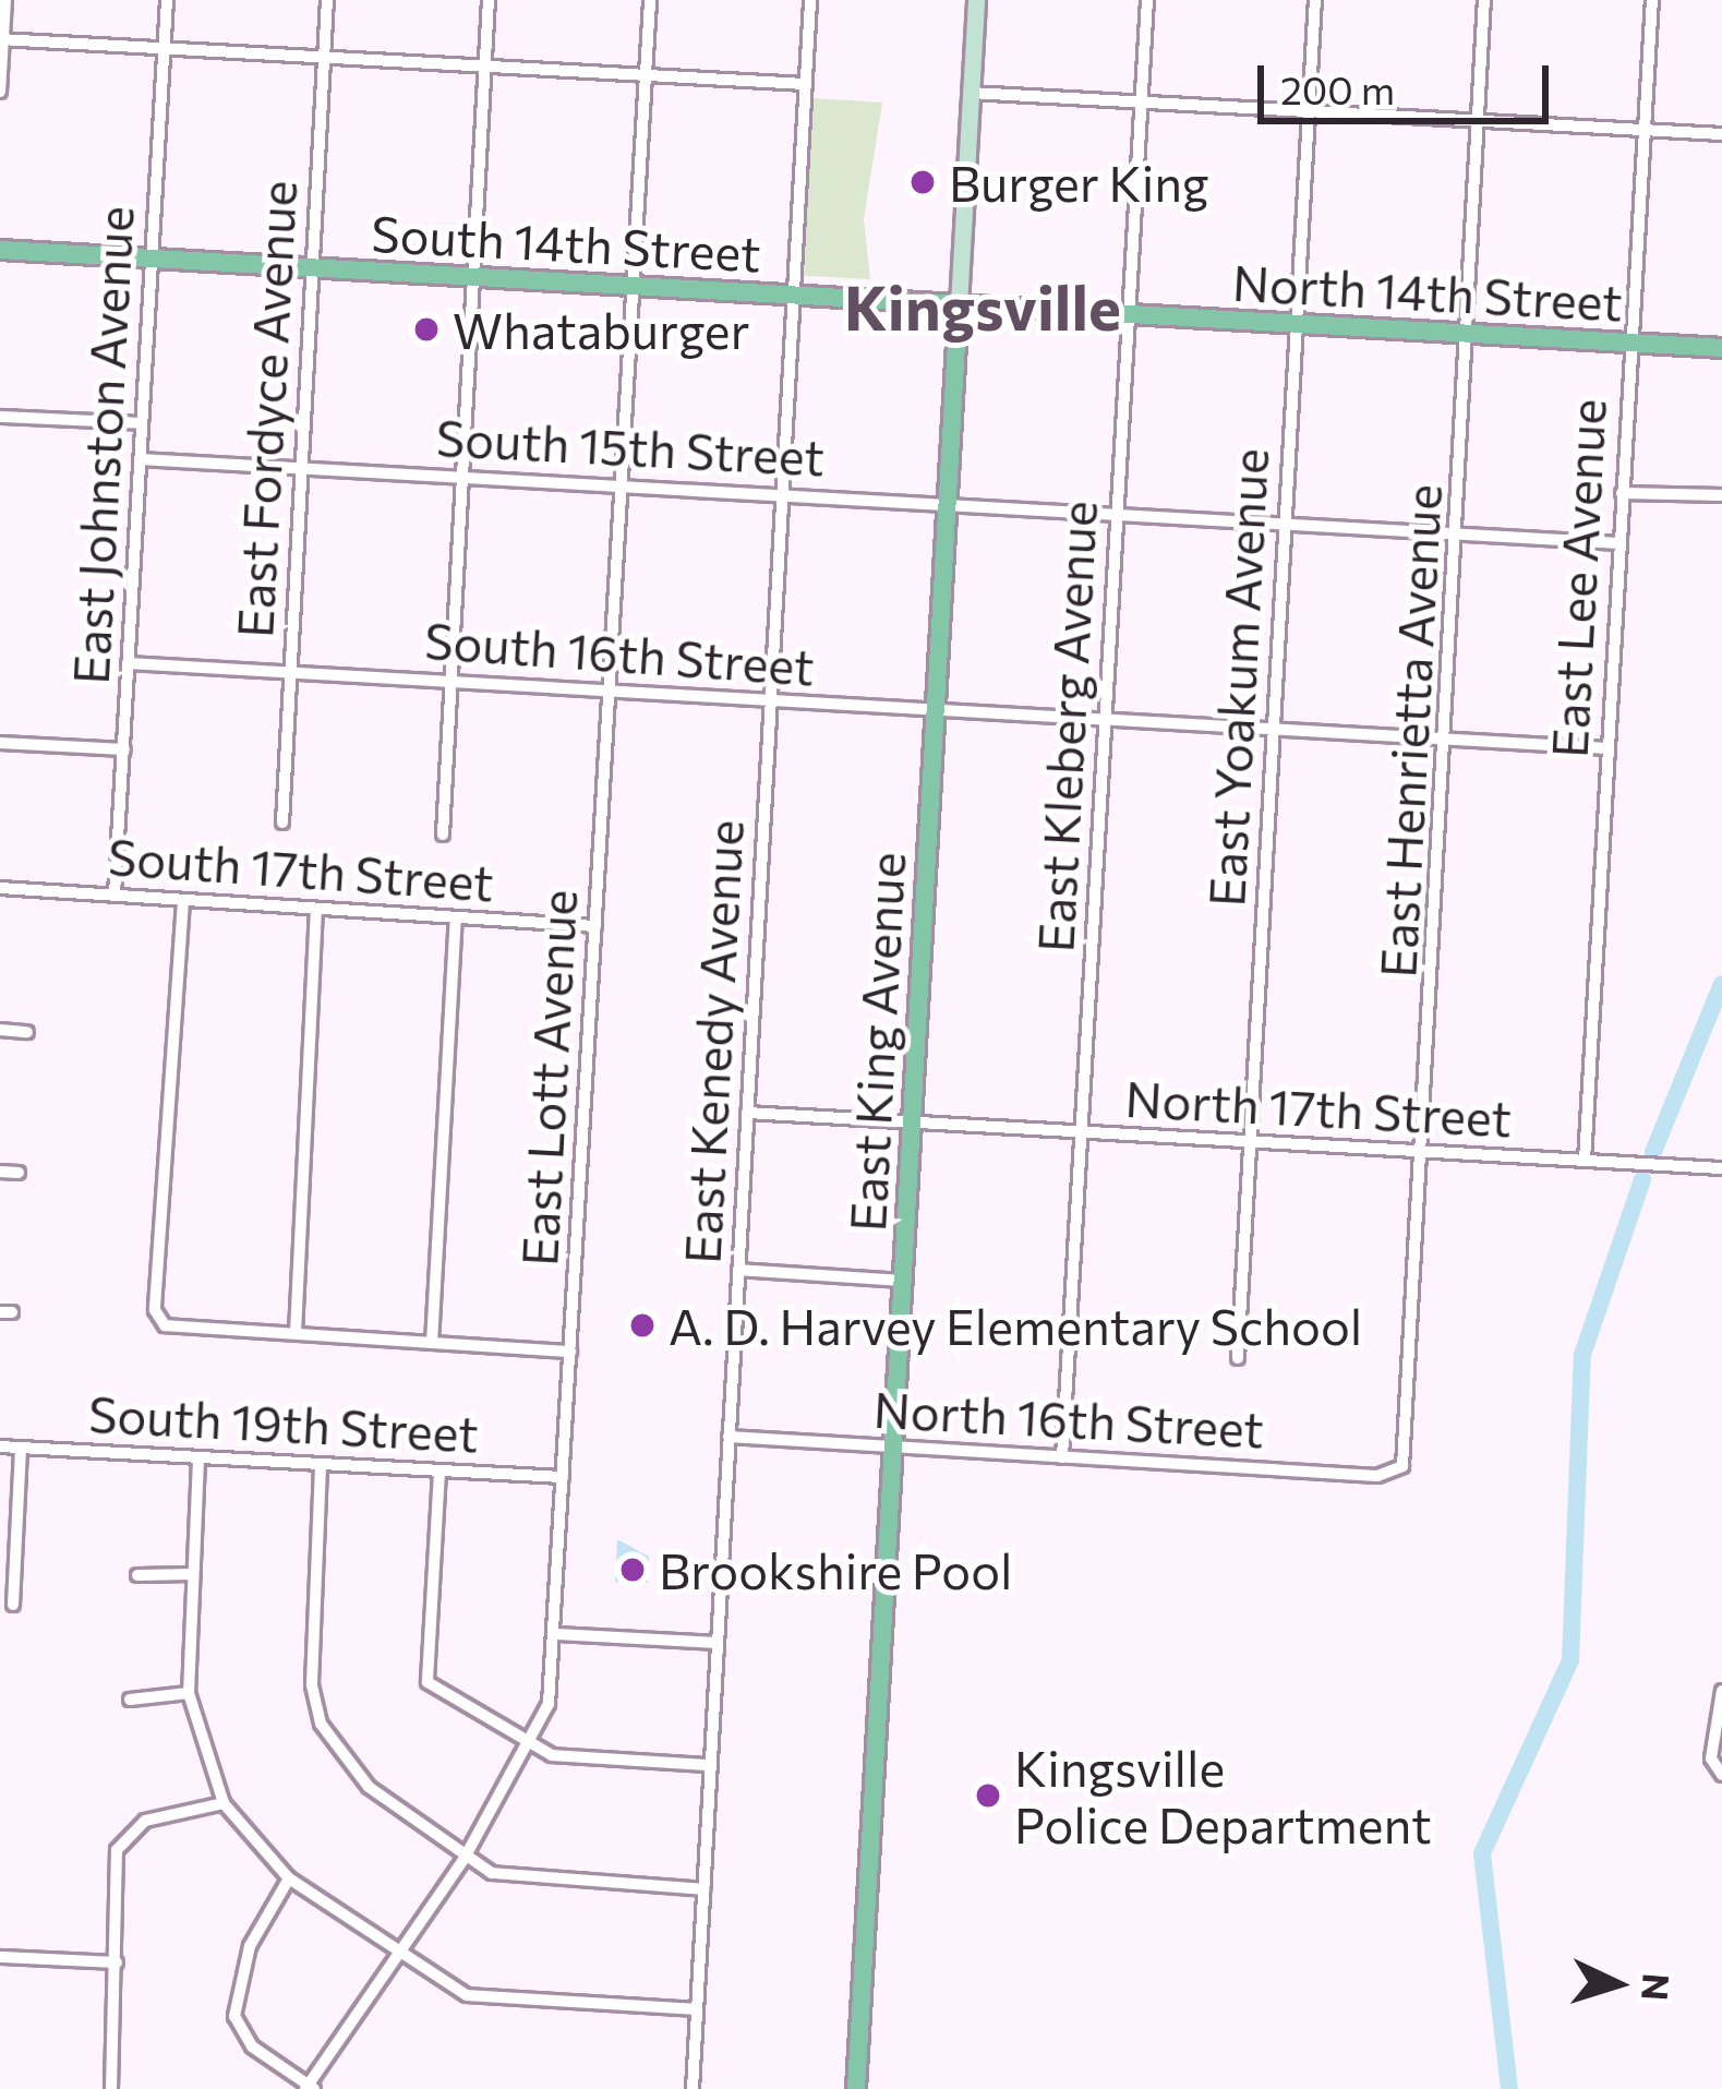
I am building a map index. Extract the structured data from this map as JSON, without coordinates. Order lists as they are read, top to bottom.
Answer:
{
  "streets": {
    "main road": ["South 14th Street", "North 14th Street", "East King Avenue"],
    "street": [
      "East Fordyce Avenue",
      "East Johnston Avenue",
      "South 15th Street",
      "East Lee Avenue",
      "South 16th Street",
      "East Yoakum Avenue",
      "East Kleberg Avenue",
      "East Henrietta Avenue",
      "South 17th Street",
      "East Kenedy Avenue",
      "East Lott Avenue",
      "North 17th Street",
      "North 16th Street",
      "South 19th Street"
    ]
  },
  "crossings": [
    ["South 14th Street", "North 14th Street"],
    ["South 14th Street", "East Fordyce Avenue"],
    ["South 14th Street", "East Johnston Avenue"],
    ["South 14th Street", "East Kleberg Avenue"],
    ["South 14th Street", "East Kenedy Avenue"],
    ["South 14th Street", "East King Avenue"],
    ["South 14th Street", "East Lott Avenue"],
    ["North 14th Street", "East Lee Avenue"],
    ["North 14th Street", "East Yoakum Avenue"],
    ["North 14th Street", "East Kleberg Avenue"],
    ["North 14th Street", "East Henrietta Avenue"],
    ["East Fordyce Avenue", "South 15th Street"],
    ["East Fordyce Avenue", "South 16th Street"],
    ["East Johnston Avenue", "South 15th Street"],
    ["East Johnston Avenue", "South 16th Street"],
    ["East Johnston Avenue", "South 17th Street"],
    ["South 15th Street", "East Lee Avenue"],
    ["South 15th Street", "East Yoakum Avenue"],
    ["South 15th Street", "East Kleberg Avenue"],
    ["South 15th Street", "East Henrietta Avenue"],
    ["South 15th Street", "East Kenedy Avenue"],
    ["South 15th Street", "East King Avenue"],
    ["South 15th Street", "East Lott Avenue"],
    ["East Lee Avenue", "North 17th Street"],
    ["South 16th Street", "East Kleberg Avenue"],
    ["South 16th Street", "East Kenedy Avenue"],
    ["South 16th Street", "East King Avenue"],
    ["South 16th Street", "East Lott Avenue"],
    ["East Yoakum Avenue", "North 17th Street"],
    ["East Kleberg Avenue", "North 17th Street"],
    ["East Kleberg Avenue", "North 16th Street"],
    ["East Henrietta Avenue", "North 17th Street"],
    ["East Henrietta Avenue", "North 16th Street"],
    ["South 17th Street", "East Lott Avenue"],
    ["East Kenedy Avenue", "North 16th Street"],
    ["East King Avenue", "North 17th Street"],
    ["East King Avenue", "North 16th Street"],
    ["East Lott Avenue", "South 19th Street"]
  ],
  "districts": ["Kingsville"],
  "places": [
    "Burger King",
    "Whataburger",
    "A. D. Harvey Elementary School",
    "Brookshire Pool",
    "Kingsville Police Department"
  ],
  "scale_bar": "200 m",
  "north": "right"
}
